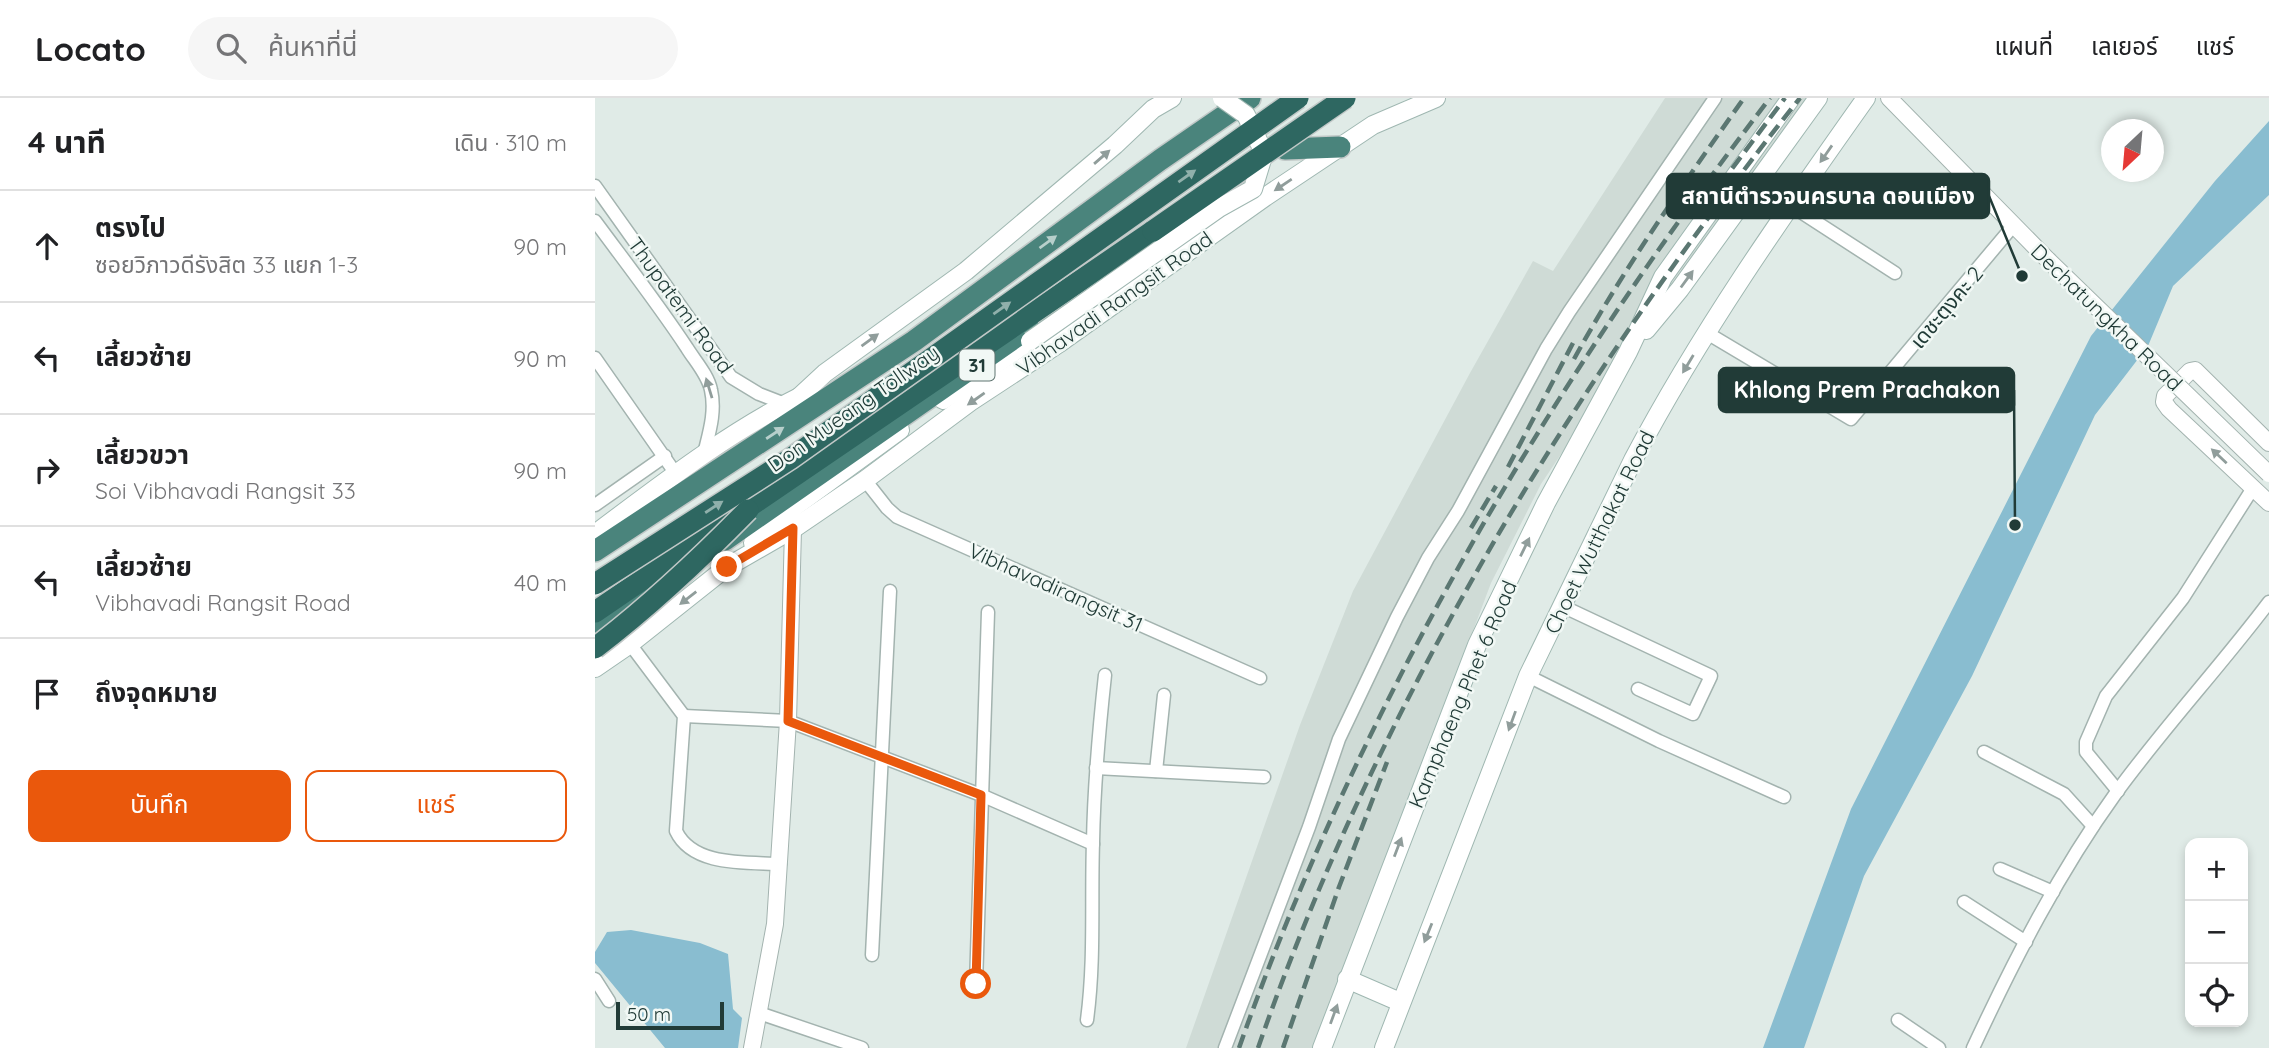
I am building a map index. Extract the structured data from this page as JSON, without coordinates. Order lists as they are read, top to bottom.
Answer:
{
  "streets": {
    "highway": ["Vibhavadi Rangsit Road", "31", "Don Mueang Tollway"],
    "main road": ["Choet Wutthakat Road", "Kamphaeng Phet 6 Road"],
    "street": [
      "Thupatemi Road",
      "เดชะตุงคะ 2",
      "Dechatungkha Road",
      "Vibhavadirangsit 31"
    ]
  },
  "crossings": [
    ["Vibhavadi Rangsit Road", "Vibhavadirangsit 31"],
    ["เดชะตุงคะ 2", "Dechatungkha Road"],
    ["เดชะตุงคะ 2", "Choet Wutthakat Road"],
    ["31", "Don Mueang Tollway"]
  ],
  "one_way": ["Choet Wutthakat Road", "Kamphaeng Phet 6 Road"],
  "places": ["สถานีตำรวจนครบาล ดอนเมือง", "Khlong Prem Prachakon"],
  "scale_bar": "50 m",
  "north": "bottom left",
  "page": {
    "header": "Locato",
    "search": "ค้นหาที่นี่",
    "nav": ["แผนที่", "เลเยอร์", "แชร์"],
    "heading": ["4 นาที", "เดิน · 310 m"],
    "list": [
      ["ตรงไป", "ซอยวิภาวดีรังสิต 33 แยก 1-3", "90 m"],
      ["เลี้ยวซ้าย", "90 m"],
      ["เลี้ยวขวา", "Soi Vibhavadi Rangsit 33", "90 m"],
      ["เลี้ยวซ้าย", "Vibhavadi Rangsit Road", "40 m"],
      "ถึงจุดหมาย"
    ],
    "buttons": ["บันทึก", "แชร์"],
    "map_buttons": ["+", "−"],
    "scale": "50 m"
  }
}
